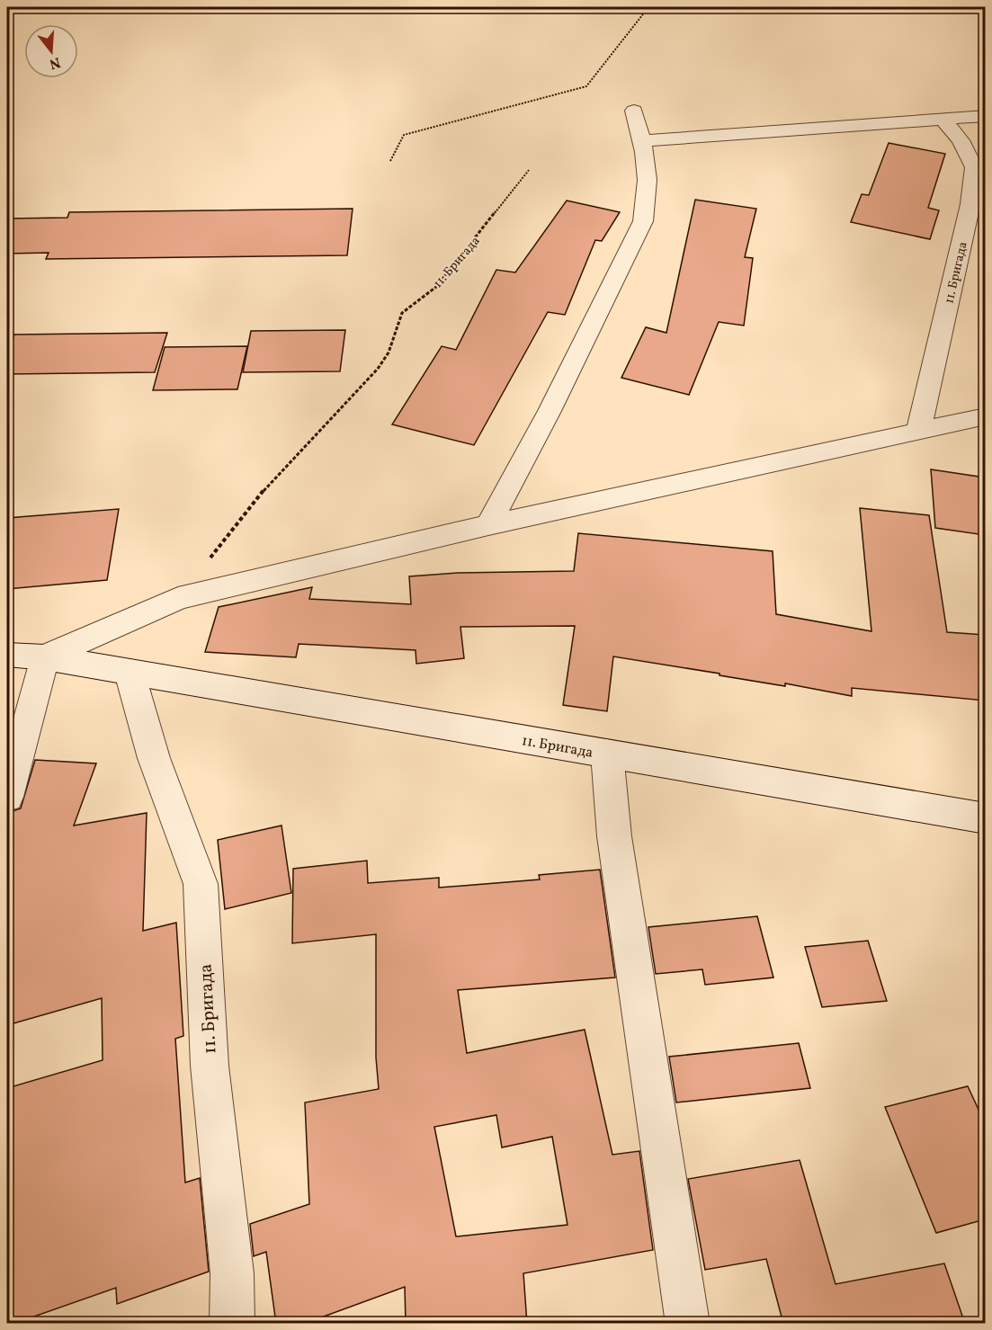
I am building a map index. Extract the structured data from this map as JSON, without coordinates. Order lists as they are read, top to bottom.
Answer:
{
  "streets": {
    "street": ["11. Бригада"]
  },
  "north": "bottom"
}
